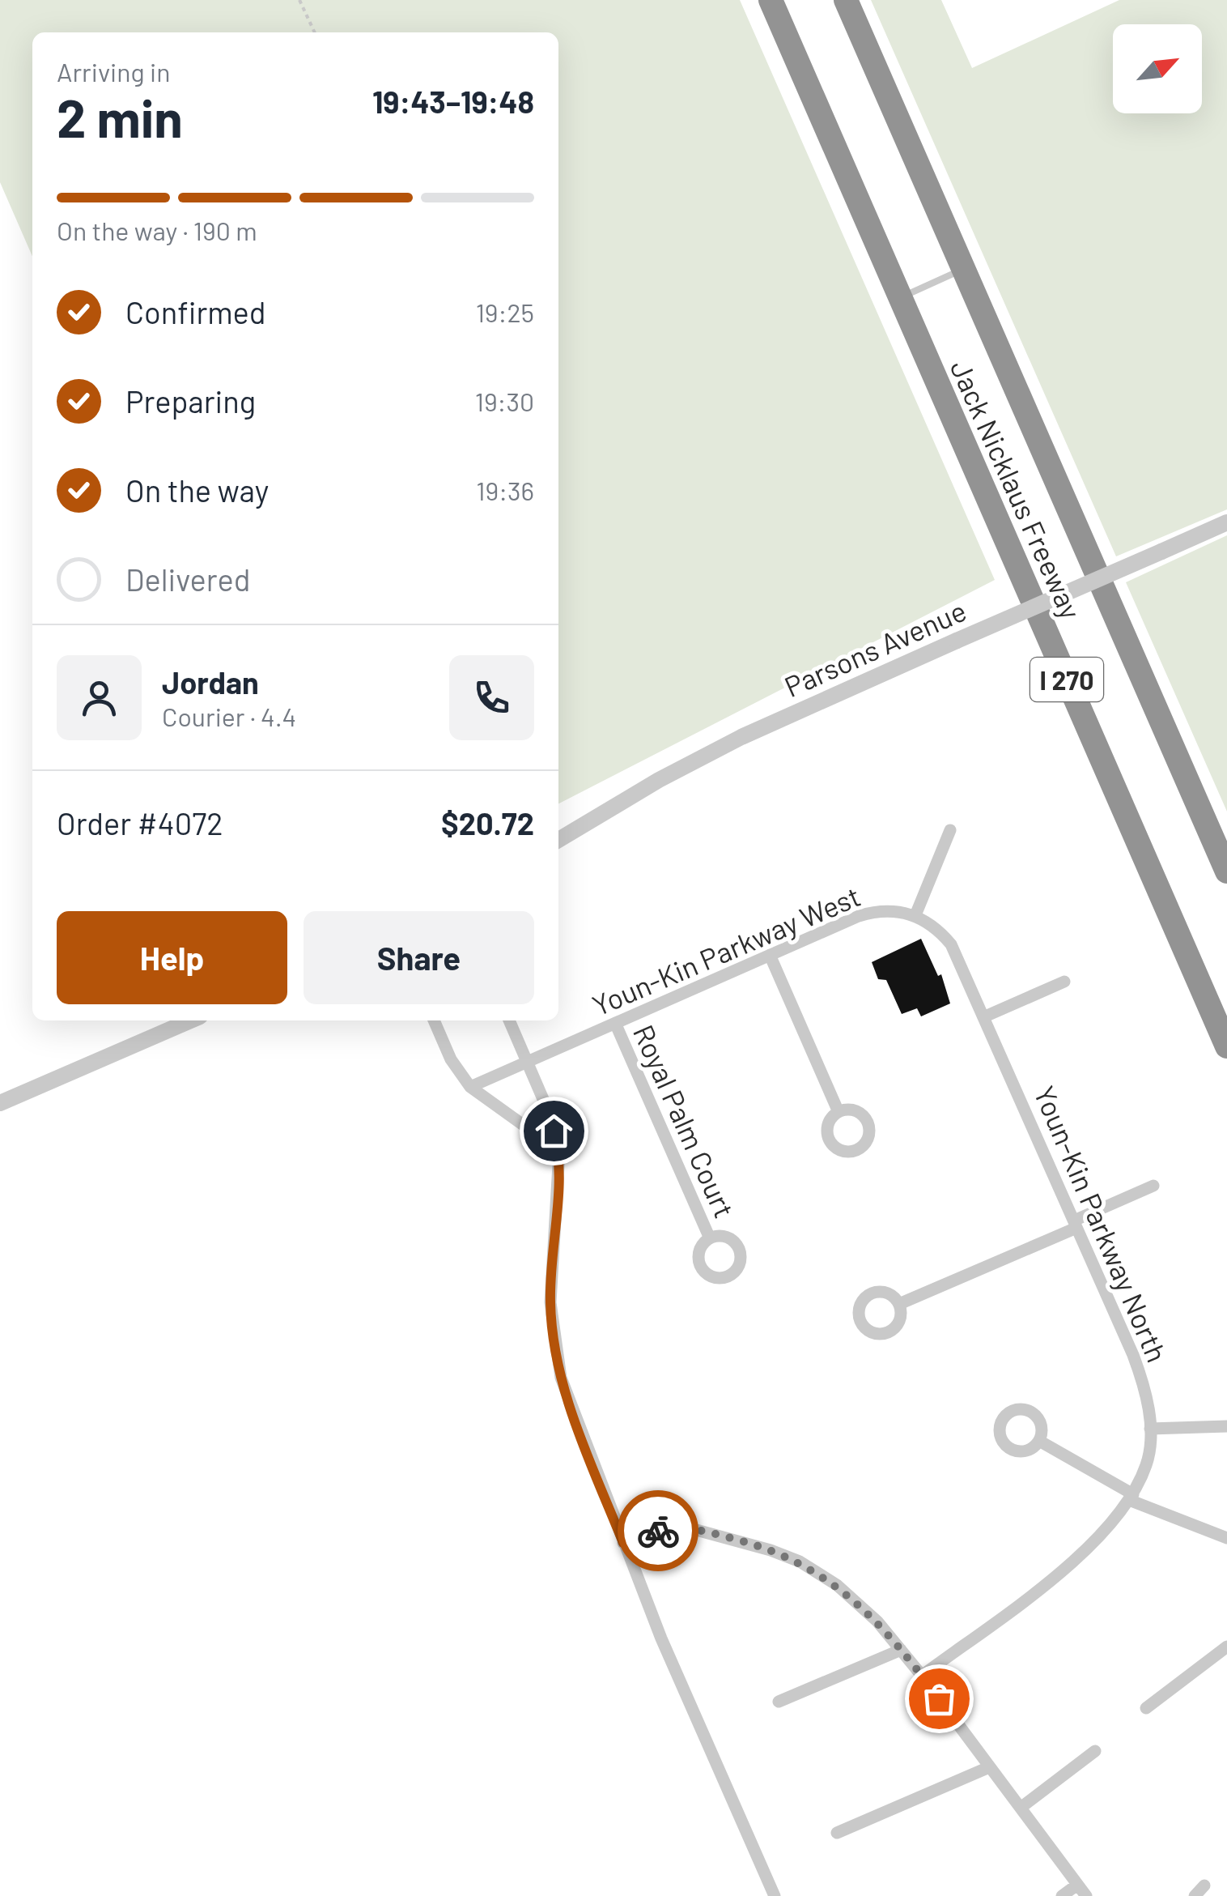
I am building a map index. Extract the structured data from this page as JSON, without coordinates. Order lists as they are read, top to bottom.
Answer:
{
  "streets": {
    "highway": ["Jack Nicklaus Freeway", "I 270"],
    "street": [
      "Parsons Avenue",
      "Youn-Kin Parkway West",
      "Royal Palm Court",
      "Youn-Kin Parkway North"
    ]
  },
  "crossings": [
    ["Youn-Kin Parkway West", "Royal Palm Court"],
    ["Youn-Kin Parkway West", "Youn-Kin Parkway North"]
  ],
  "north": "top right",
  "page": {
    "heading": ["2 min", "Arriving in", "19:43–19:48"],
    "panel": [
      "Jordan",
      "Courier · 4.4",
      "Order #4072",
      "$20.72"
    ],
    "bar": "On the way · 190 m",
    "list": [
      ["Confirmed", "19:25"],
      ["Preparing", "19:30"],
      ["On the way", "19:36"],
      "Delivered"
    ],
    "buttons": ["Help", "Share"]
  }
}
